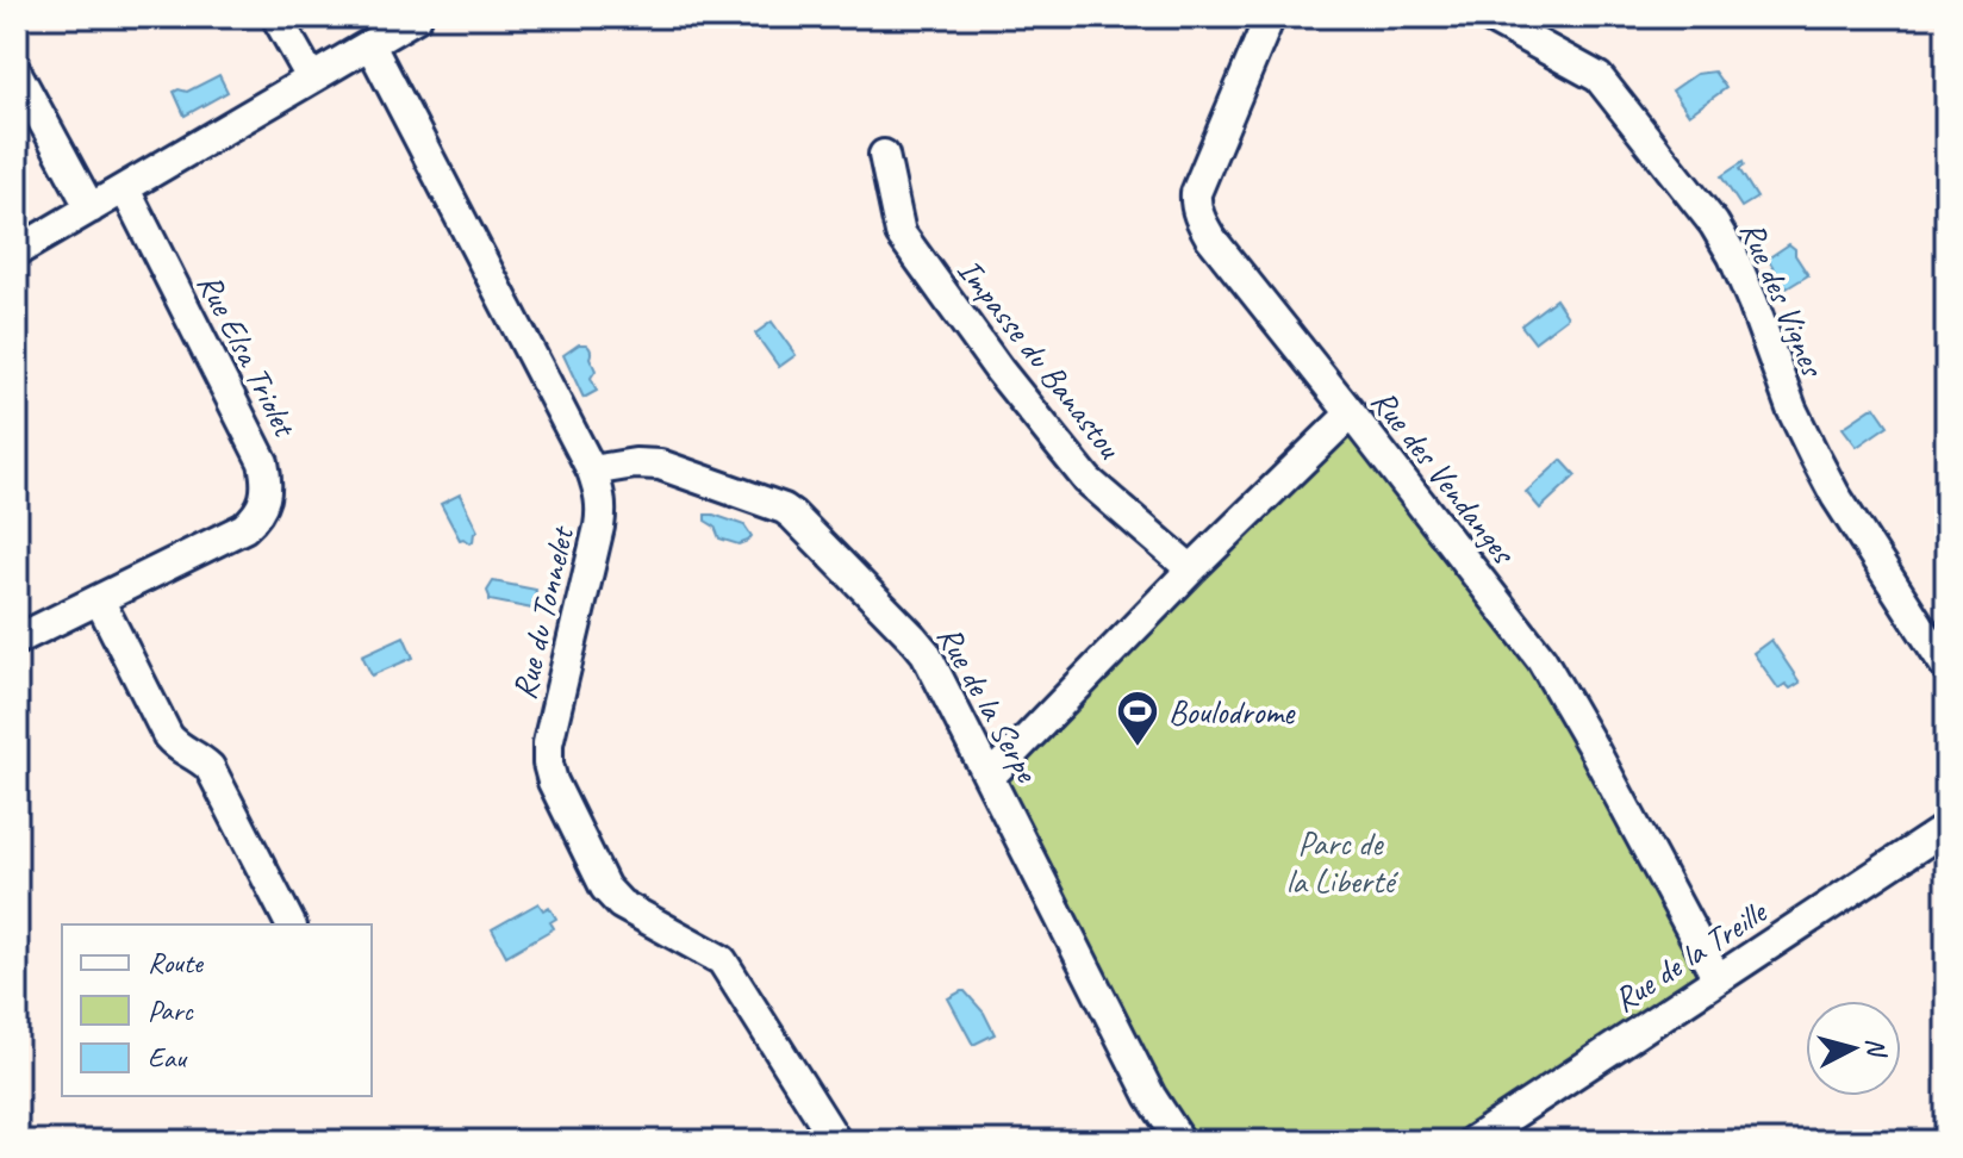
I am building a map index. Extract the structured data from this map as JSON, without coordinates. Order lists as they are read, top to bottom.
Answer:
{
  "streets": {
    "street": [
      "Rue des Vignes",
      "Rue Elsa Triolet",
      "Impasse du Banastou",
      "Rue des Vendanges",
      "Rue du Tonnelet",
      "Rue de la Serpe",
      "Rue de la Treille"
    ]
  },
  "crossings": [
    ["Rue des Vendanges", "Rue de la Treille"],
    ["Rue du Tonnelet", "Rue de la Serpe"]
  ],
  "parks": ["Parc de la Liberté"],
  "places": {
    "sports": ["Boulodrome"]
  },
  "legend": ["Route", "Parc", "Eau"],
  "north": "right"
}
